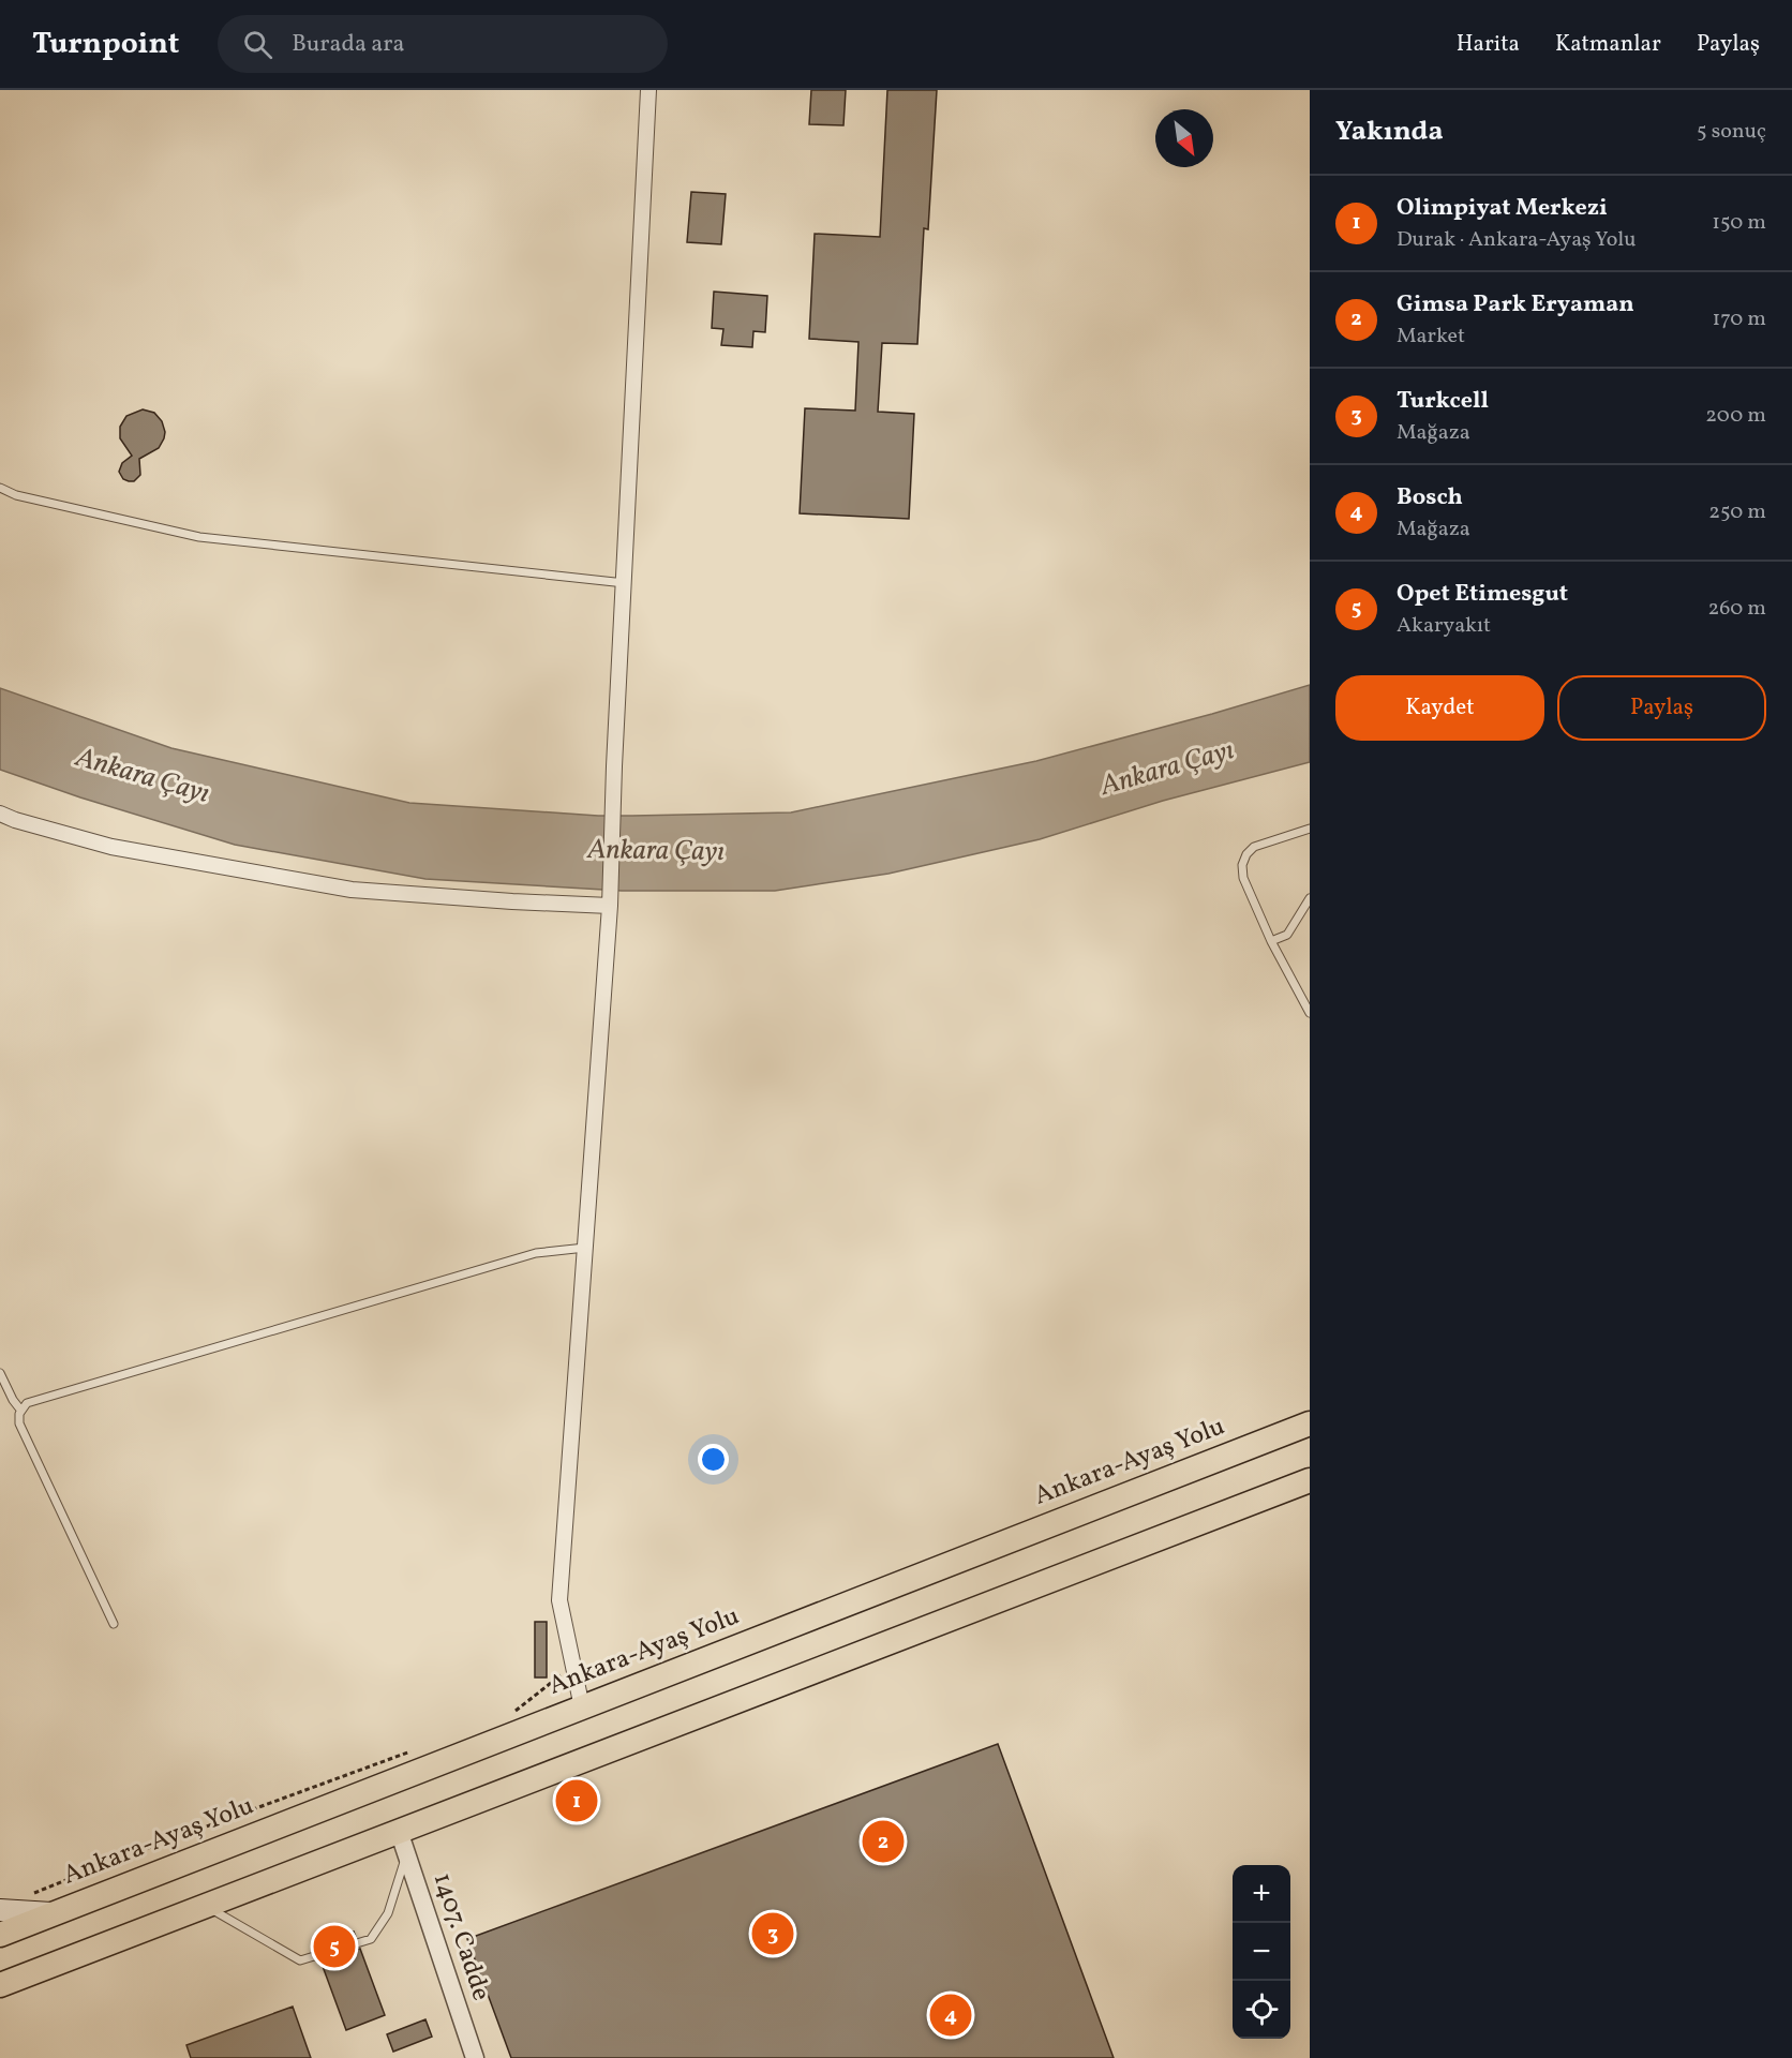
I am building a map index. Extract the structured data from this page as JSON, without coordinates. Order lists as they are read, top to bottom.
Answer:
{
  "streets": {
    "highway": ["Ankara-Ayaş Yolu"],
    "street": ["1407. Cadde"]
  },
  "water": ["Ankara Çayı"],
  "north": "bottom right",
  "page": {
    "header": "Turnpoint",
    "search": "Burada ara",
    "nav": ["Harita", "Katmanlar", "Paylaş"],
    "heading": ["Yakında", "5 sonuç"],
    "list": [
      {
        "mark": "1",
        "name": "Olimpiyat Merkezi",
        "note": "Durak · Ankara-Ayaş Yolu",
        "value": "150 m"
      },
      {
        "mark": "2",
        "name": "Gimsa Park Eryaman",
        "note": "Market",
        "value": "170 m"
      },
      {
        "mark": "3",
        "name": "Turkcell",
        "note": "Mağaza",
        "value": "200 m"
      },
      {
        "mark": "4",
        "name": "Bosch",
        "note": "Mağaza",
        "value": "250 m"
      },
      {
        "mark": "5",
        "name": "Opet Etimesgut",
        "note": "Akaryakıt",
        "value": "260 m"
      }
    ],
    "buttons": ["Kaydet", "Paylaş"],
    "pins": [
      "1",
      "2",
      "3",
      "5",
      "4"
    ],
    "map_buttons": ["+", "−"]
  }
}
